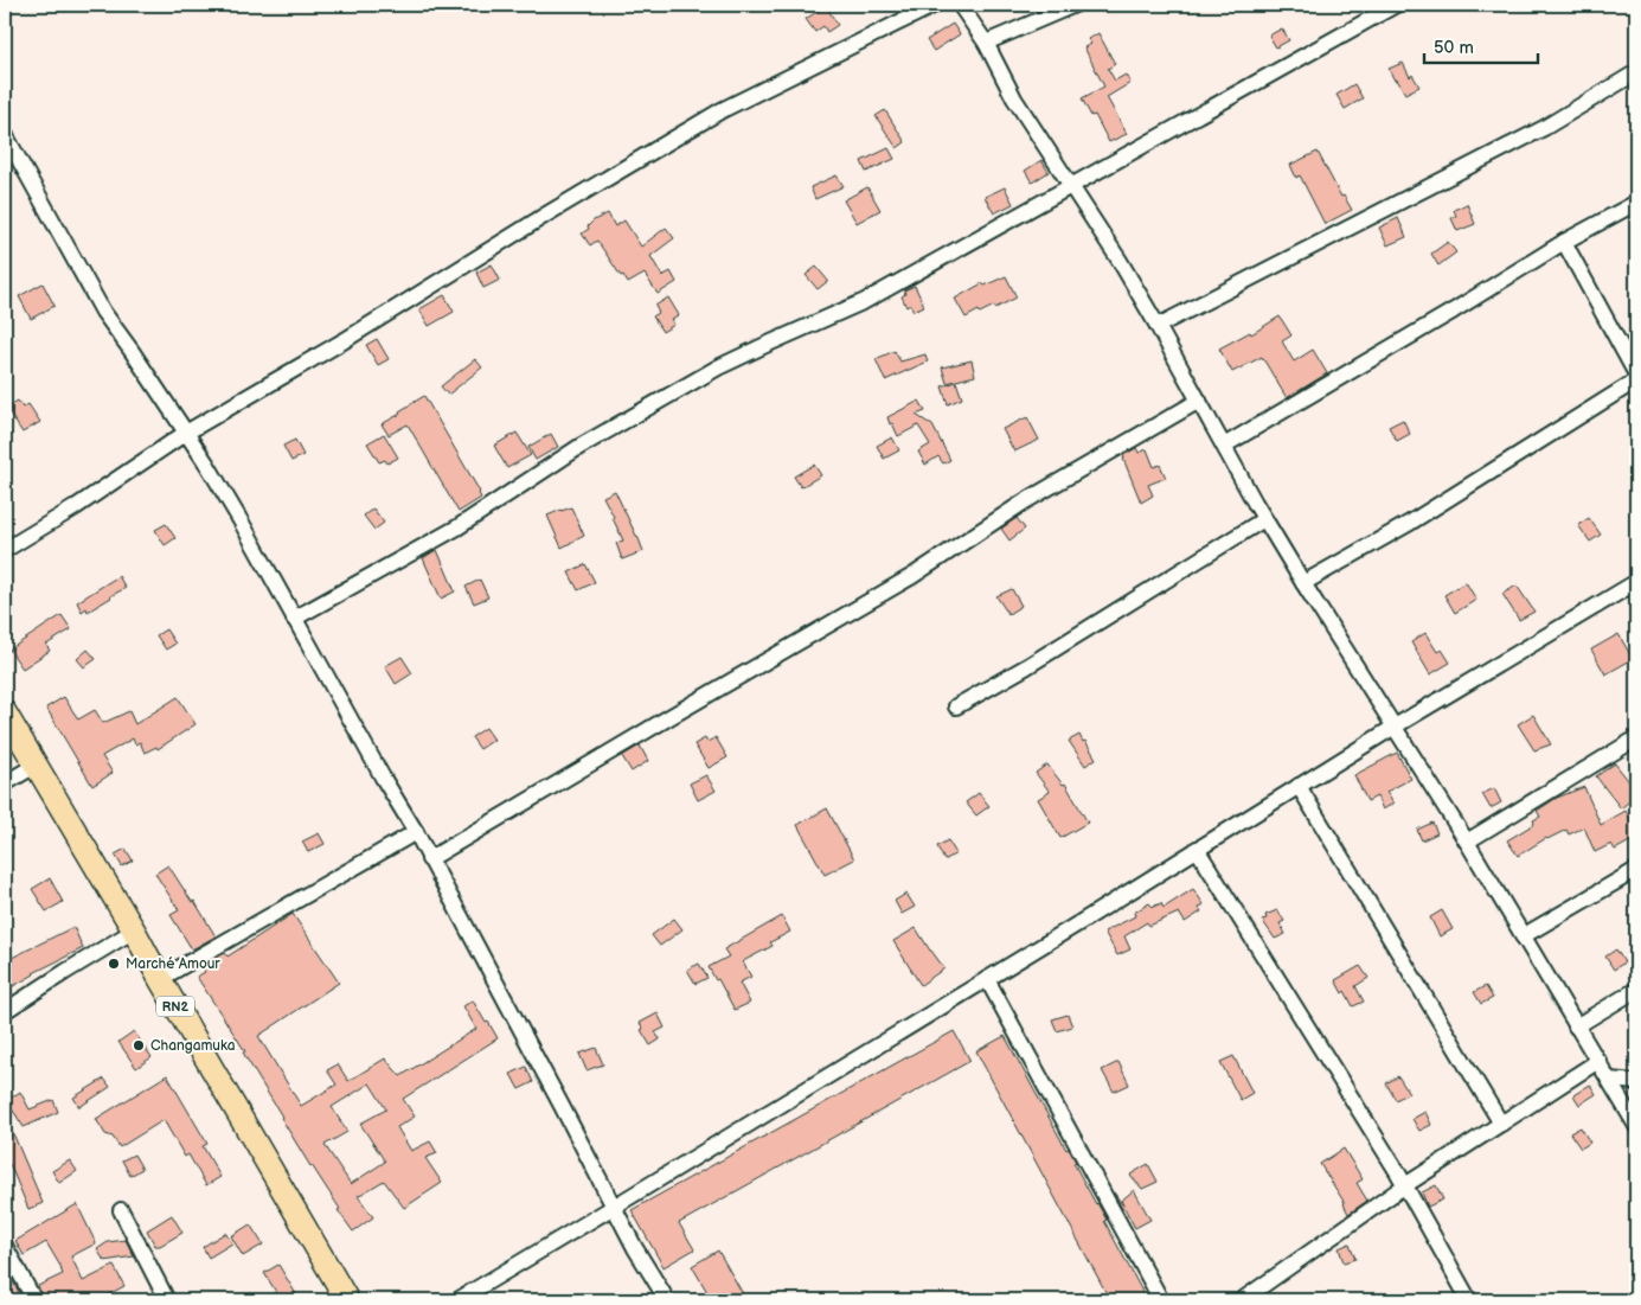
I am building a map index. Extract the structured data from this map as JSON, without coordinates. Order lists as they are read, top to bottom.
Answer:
{
  "streets": {
    "highway": ["RN2"]
  },
  "places": ["Marché Amour", "Changamuka"],
  "scale_bar": "50 m"
}
